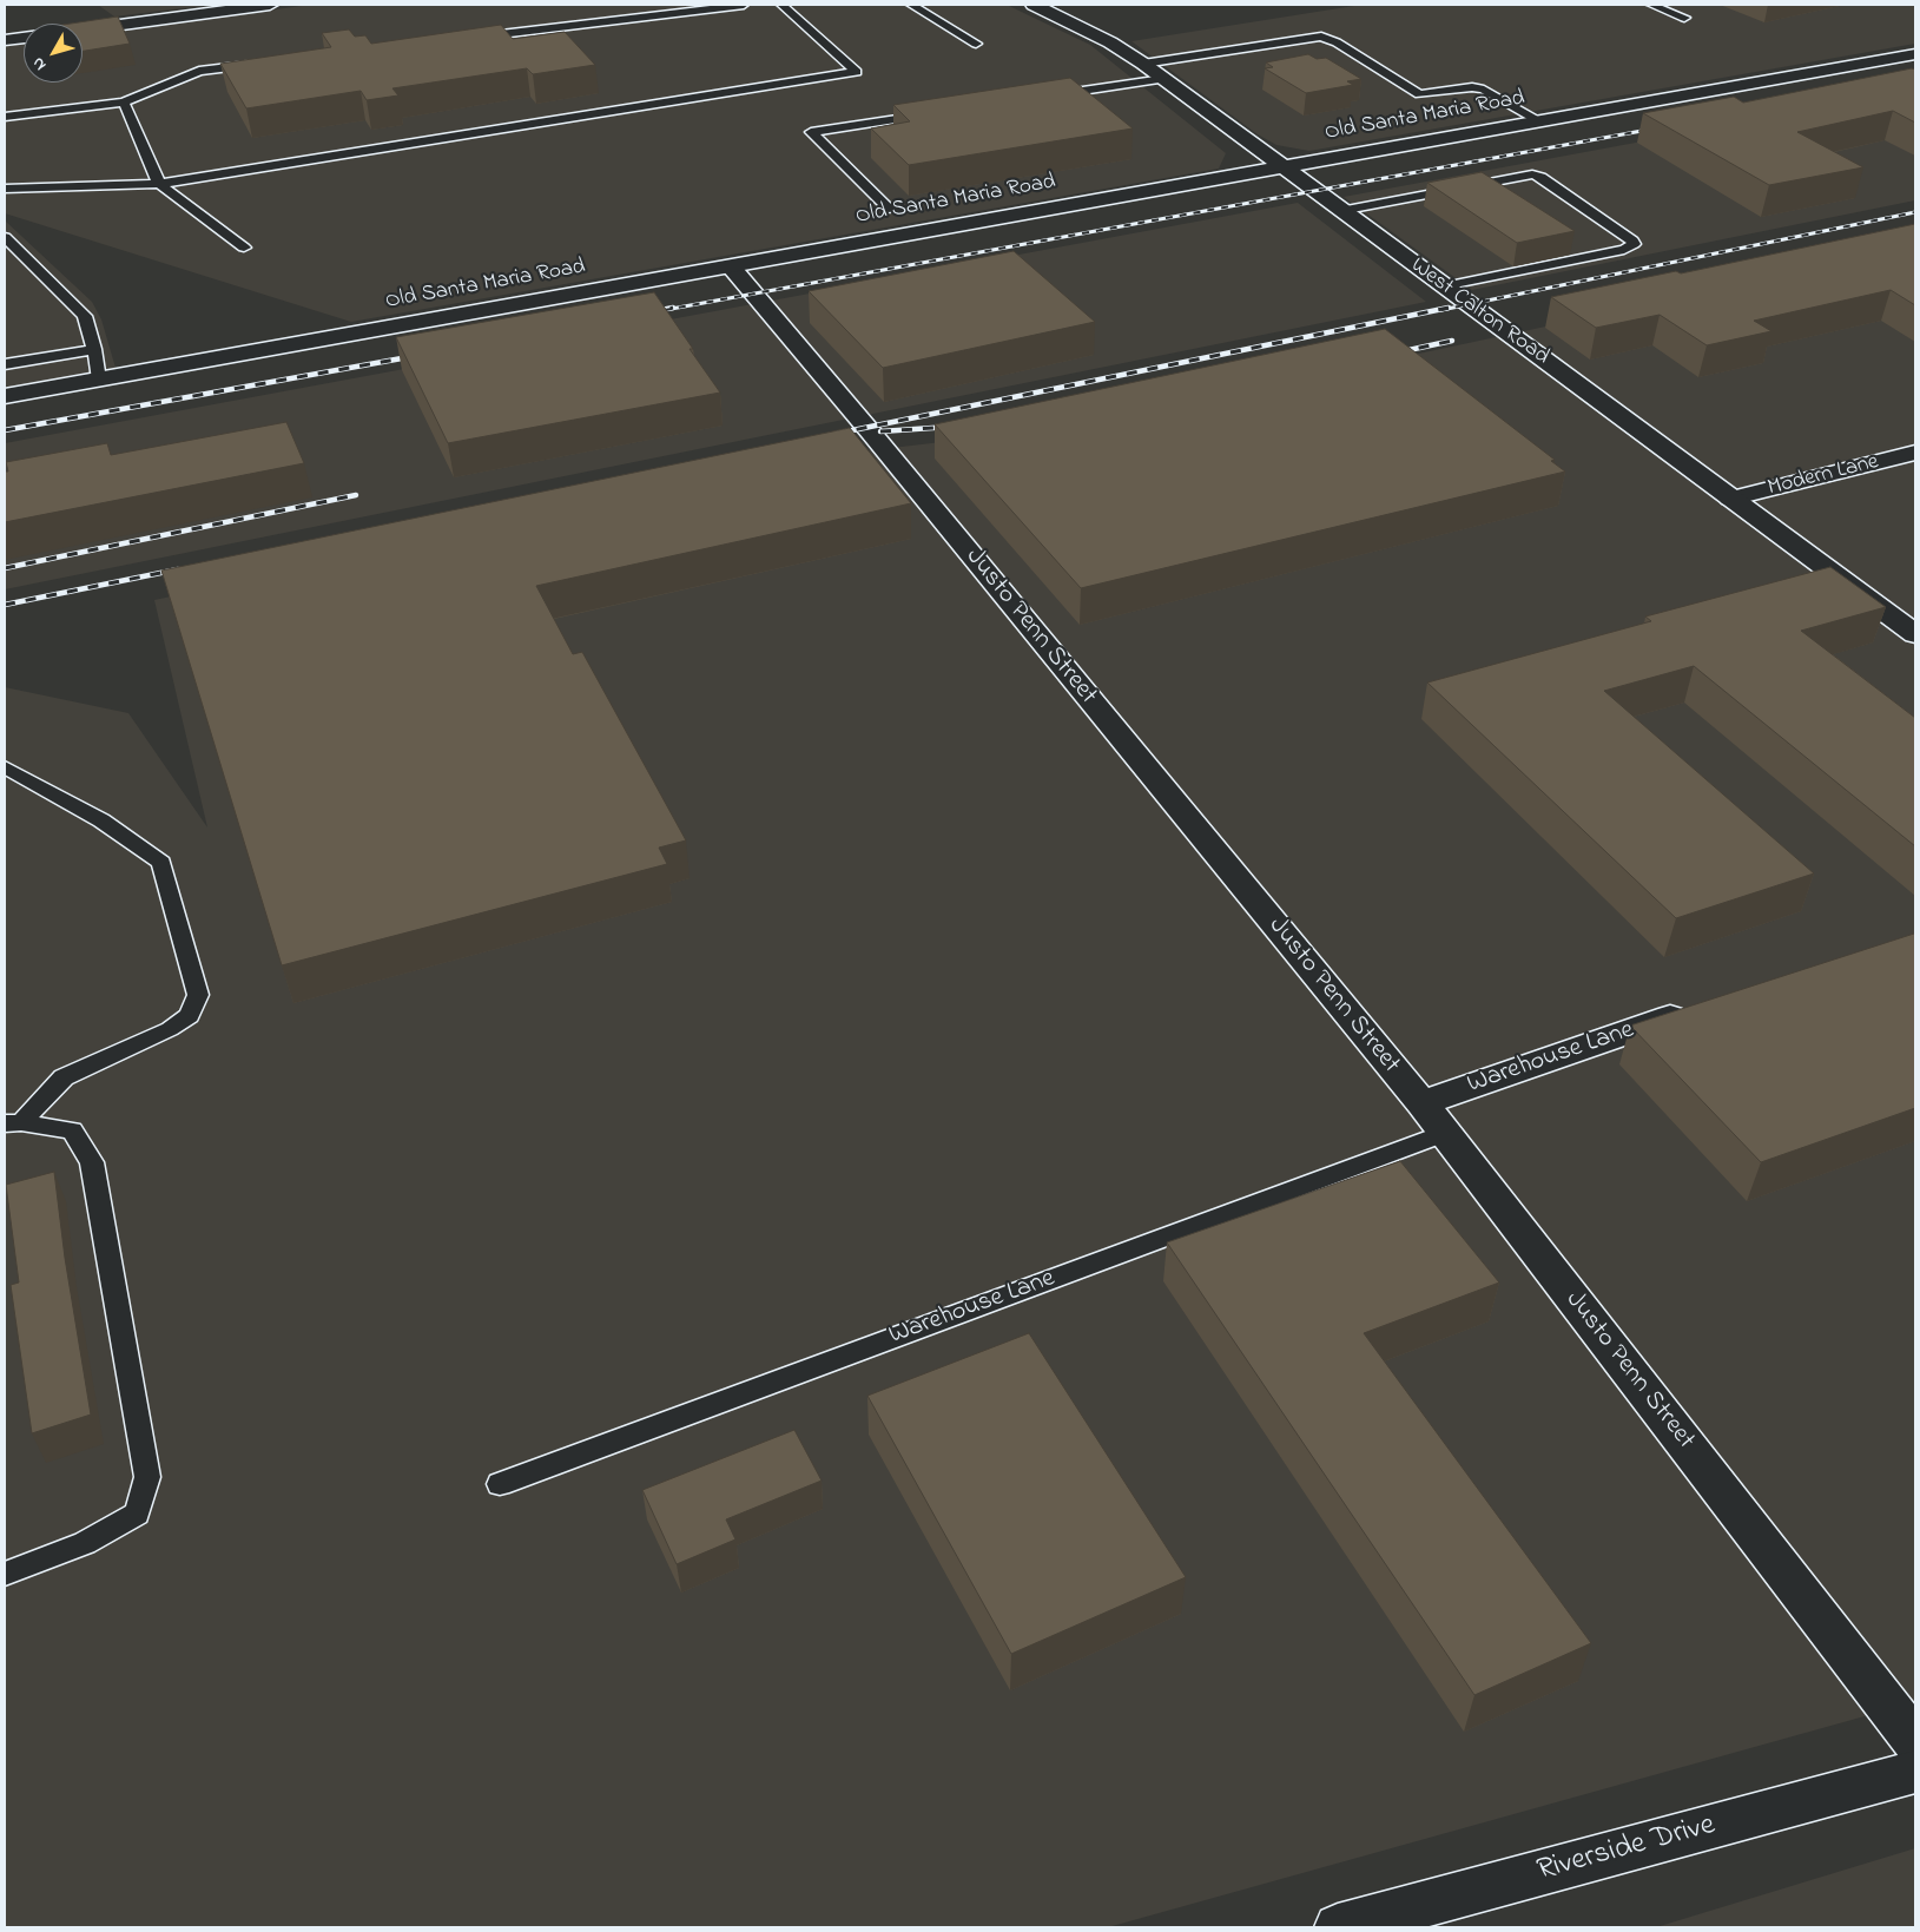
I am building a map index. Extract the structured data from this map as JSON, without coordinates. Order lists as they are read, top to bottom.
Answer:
{
  "streets": {
    "main road": [
      "Old Santa Maria Road",
      "West Calton Road",
      "Modern Lane",
      "Justo Penn Street",
      "Warehouse Lane",
      "Riverside Drive"
    ]
  },
  "crossings": [
    ["Old Santa Maria Road", "West Calton Road"],
    ["Old Santa Maria Road", "Justo Penn Street"],
    ["West Calton Road", "Modern Lane"],
    ["Justo Penn Street", "Warehouse Lane"]
  ],
  "north": "bottom left"
}
